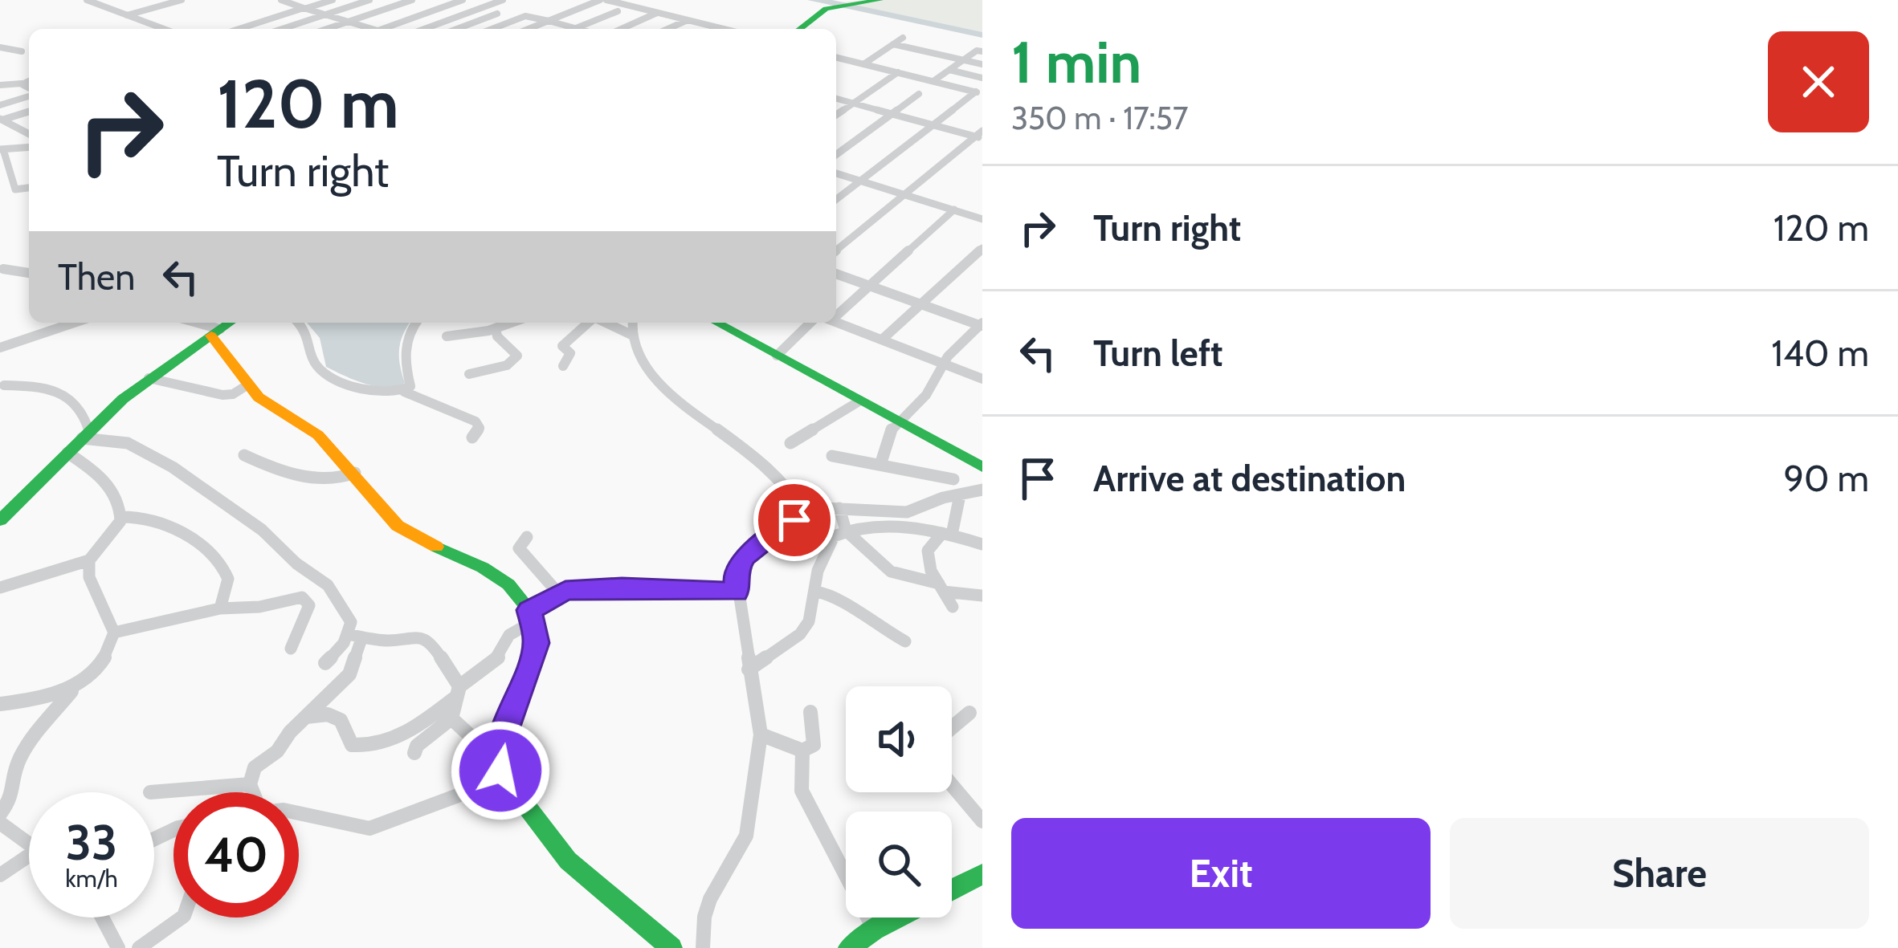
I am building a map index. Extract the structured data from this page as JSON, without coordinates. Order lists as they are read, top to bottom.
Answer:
{
  "page": {
    "heading": ["1 min", "350 m · 17:57"],
    "turn": ["120 m", "Turn right"],
    "list": [
      {
        "name": "Turn right",
        "value": "120 m"
      },
      {
        "name": "Turn left",
        "value": "140 m"
      },
      {
        "name": "Arrive at destination",
        "value": "90 m"
      }
    ],
    "then": "Then",
    "speed": "33 km/h",
    "limit": "40",
    "buttons": ["Exit", "Share"]
  }
}
